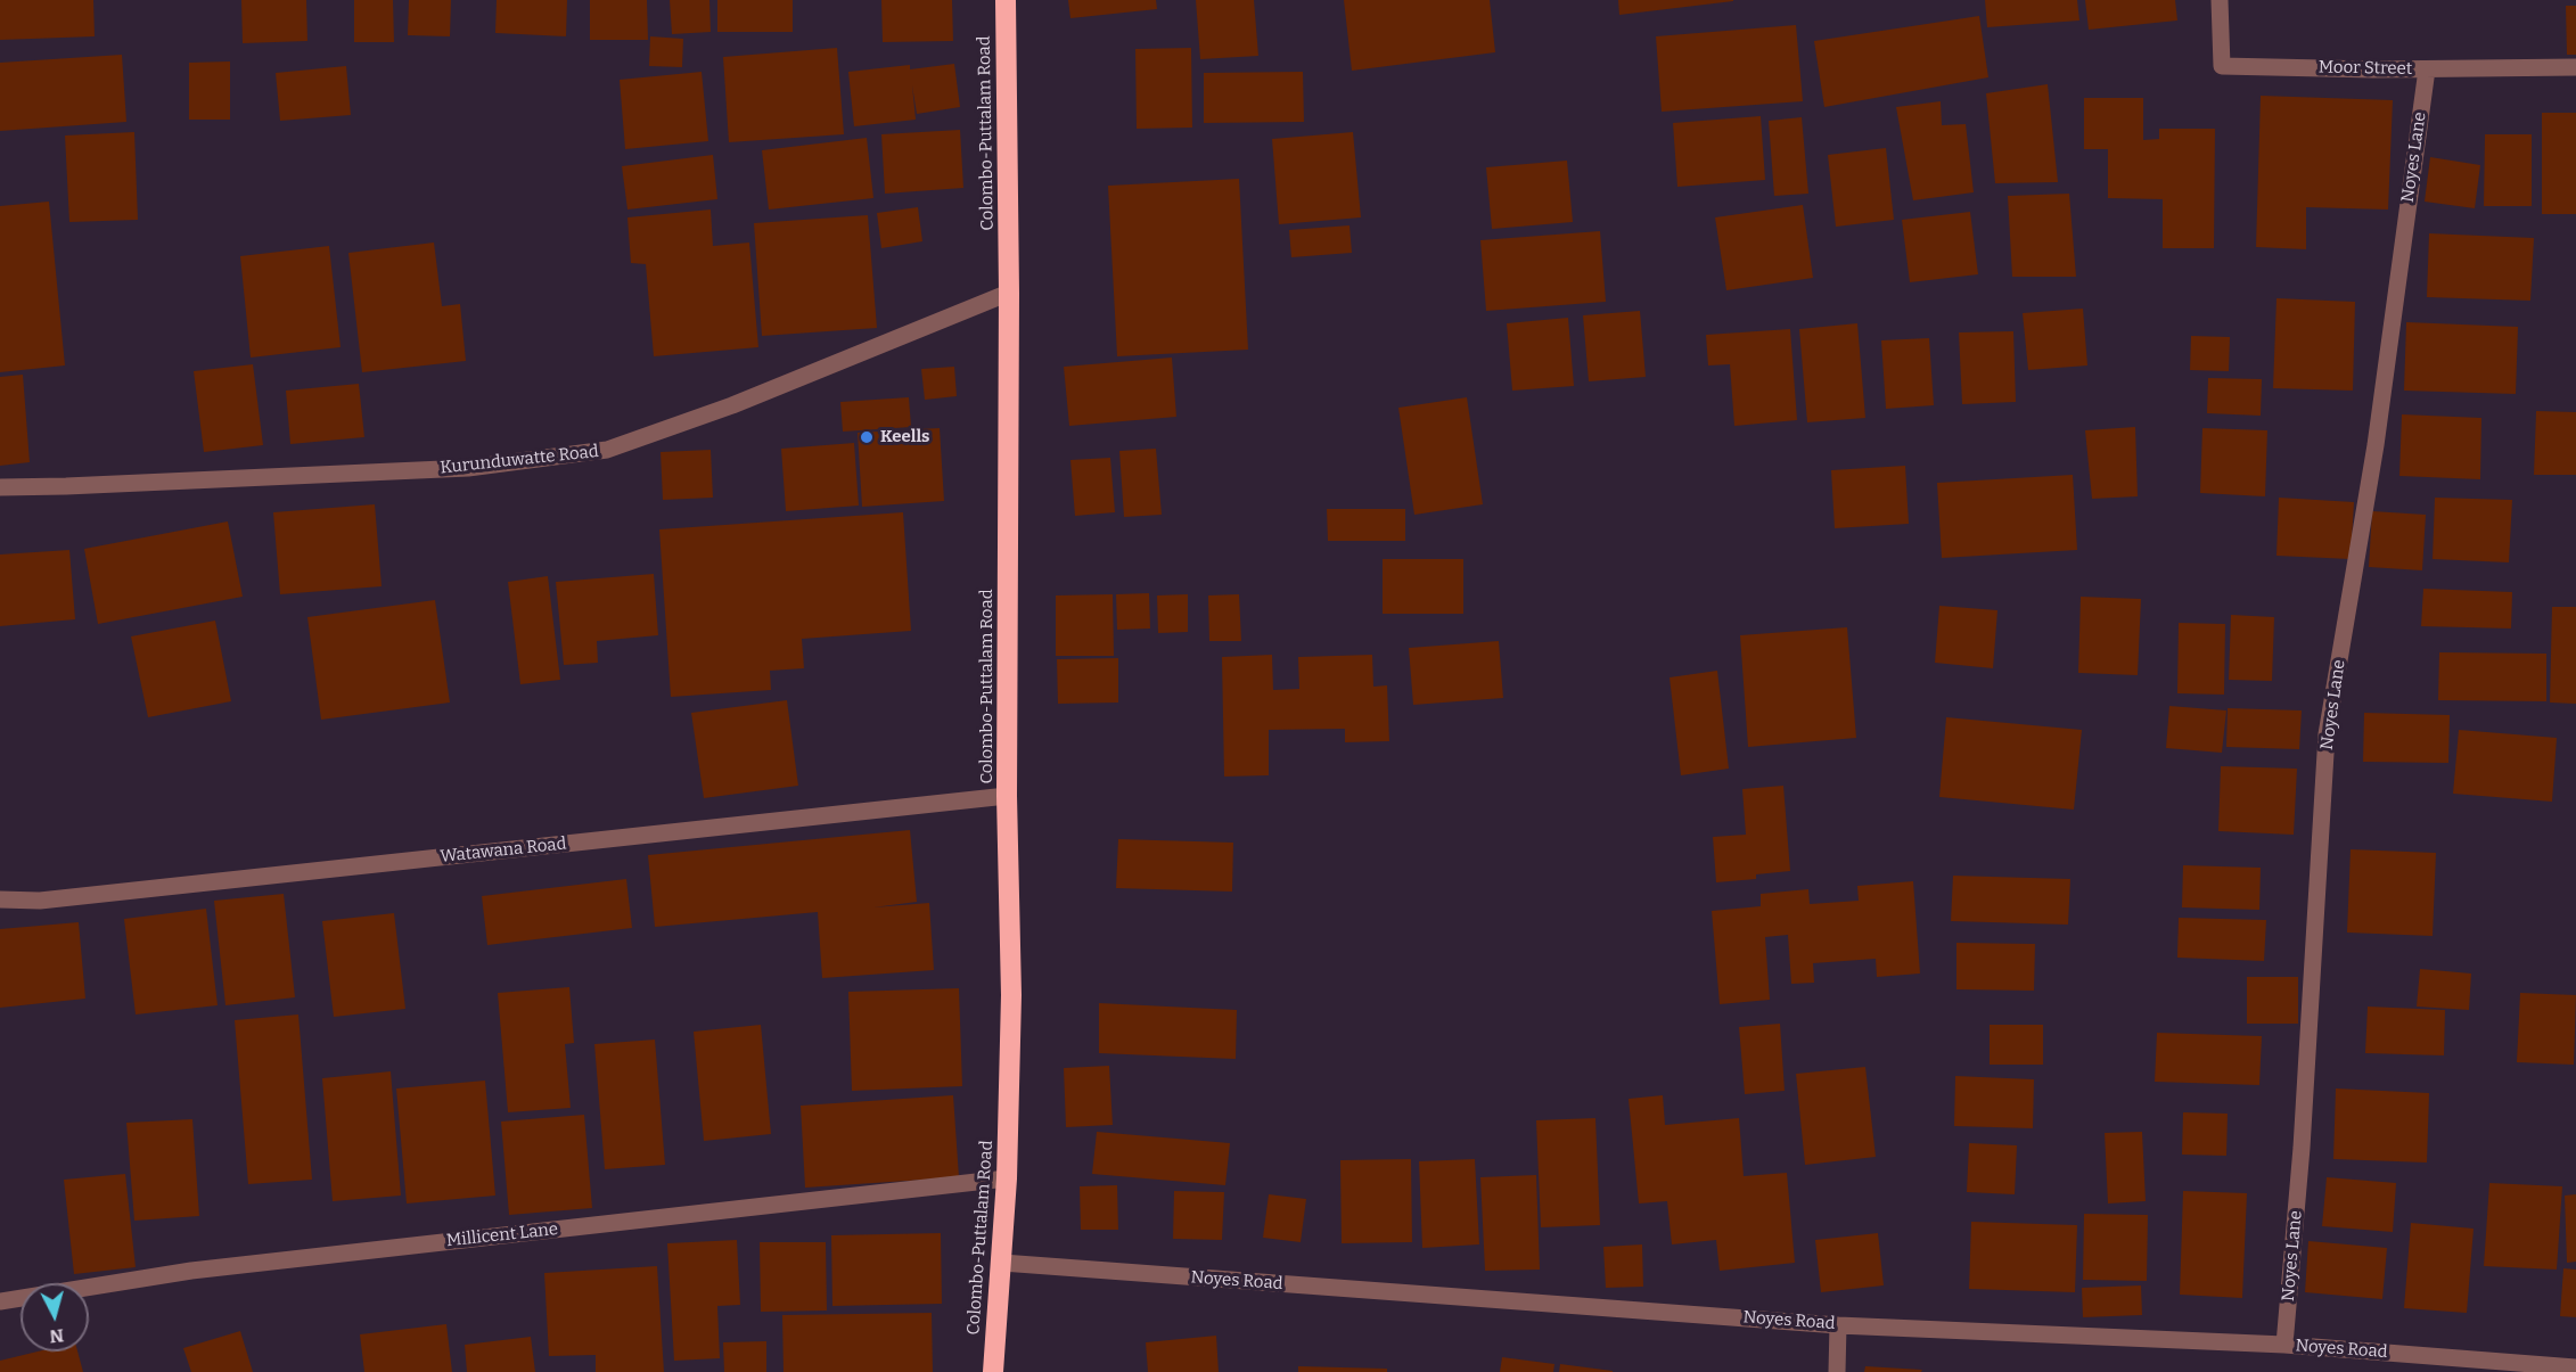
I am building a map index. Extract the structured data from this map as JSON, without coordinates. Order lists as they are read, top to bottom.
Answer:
{
  "streets": {
    "highway": ["Colombo-Puttalam Road"],
    "street": [
      "Moor Street",
      "Noyes Lane",
      "Kurunduwatte Road",
      "Watawana Road",
      "Millicent Lane",
      "Noyes Road"
    ]
  },
  "crossings": [
    ["Moor Street", "Noyes Lane"],
    ["Colombo-Puttalam Road", "Kurunduwatte Road"],
    ["Colombo-Puttalam Road", "Watawana Road"],
    ["Colombo-Puttalam Road", "Millicent Lane"],
    ["Colombo-Puttalam Road", "Noyes Road"],
    ["Noyes Lane", "Noyes Road"]
  ],
  "places": ["Keells"],
  "north": "bottom"
}
